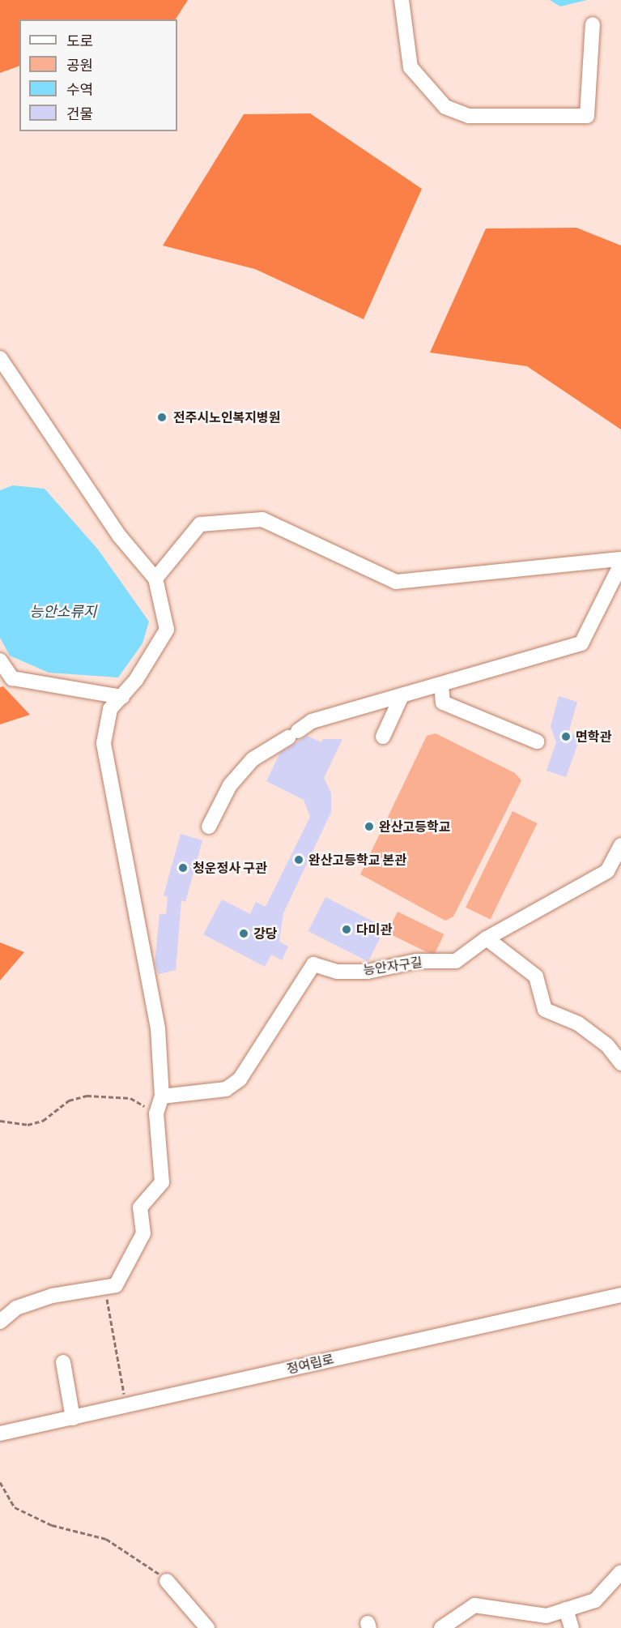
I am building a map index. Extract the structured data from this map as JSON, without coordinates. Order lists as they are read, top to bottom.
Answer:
{
  "streets": {
    "street": ["능안자구길", "정여립로"]
  },
  "water": ["능안소류지"],
  "places": [
    "전주시노인복지병원",
    "면학관",
    "완산고등학교",
    "완산고등학교 본관",
    "청운정사 구관",
    "다미관",
    "강당"
  ],
  "legend": [
    "도로",
    "공원",
    "수역",
    "건물"
  ]
}
